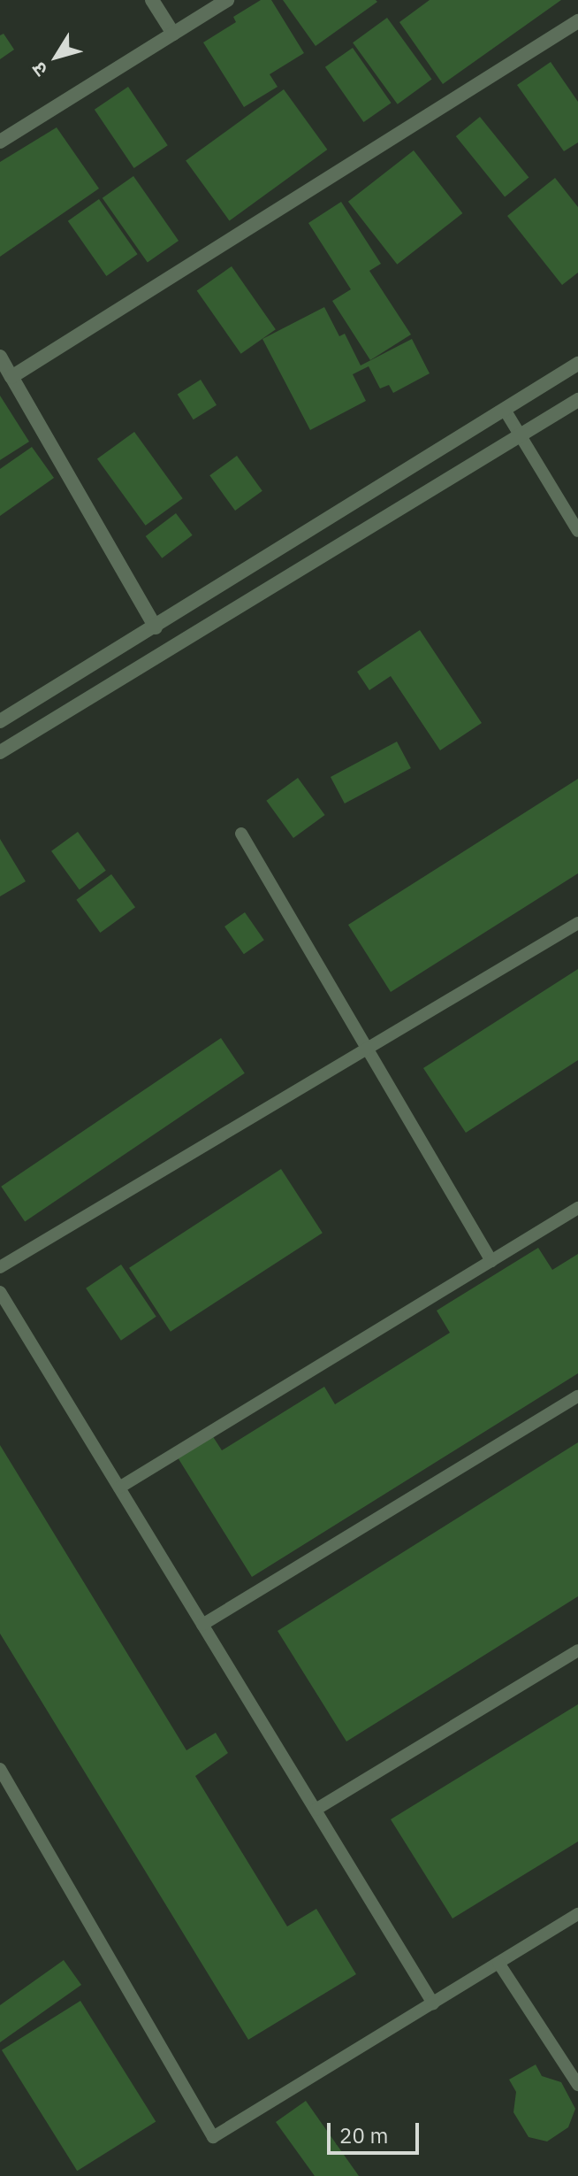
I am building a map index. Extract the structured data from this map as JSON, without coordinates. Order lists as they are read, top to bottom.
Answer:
{
  "scale_bar": "20 m",
  "north": "bottom left"
}
